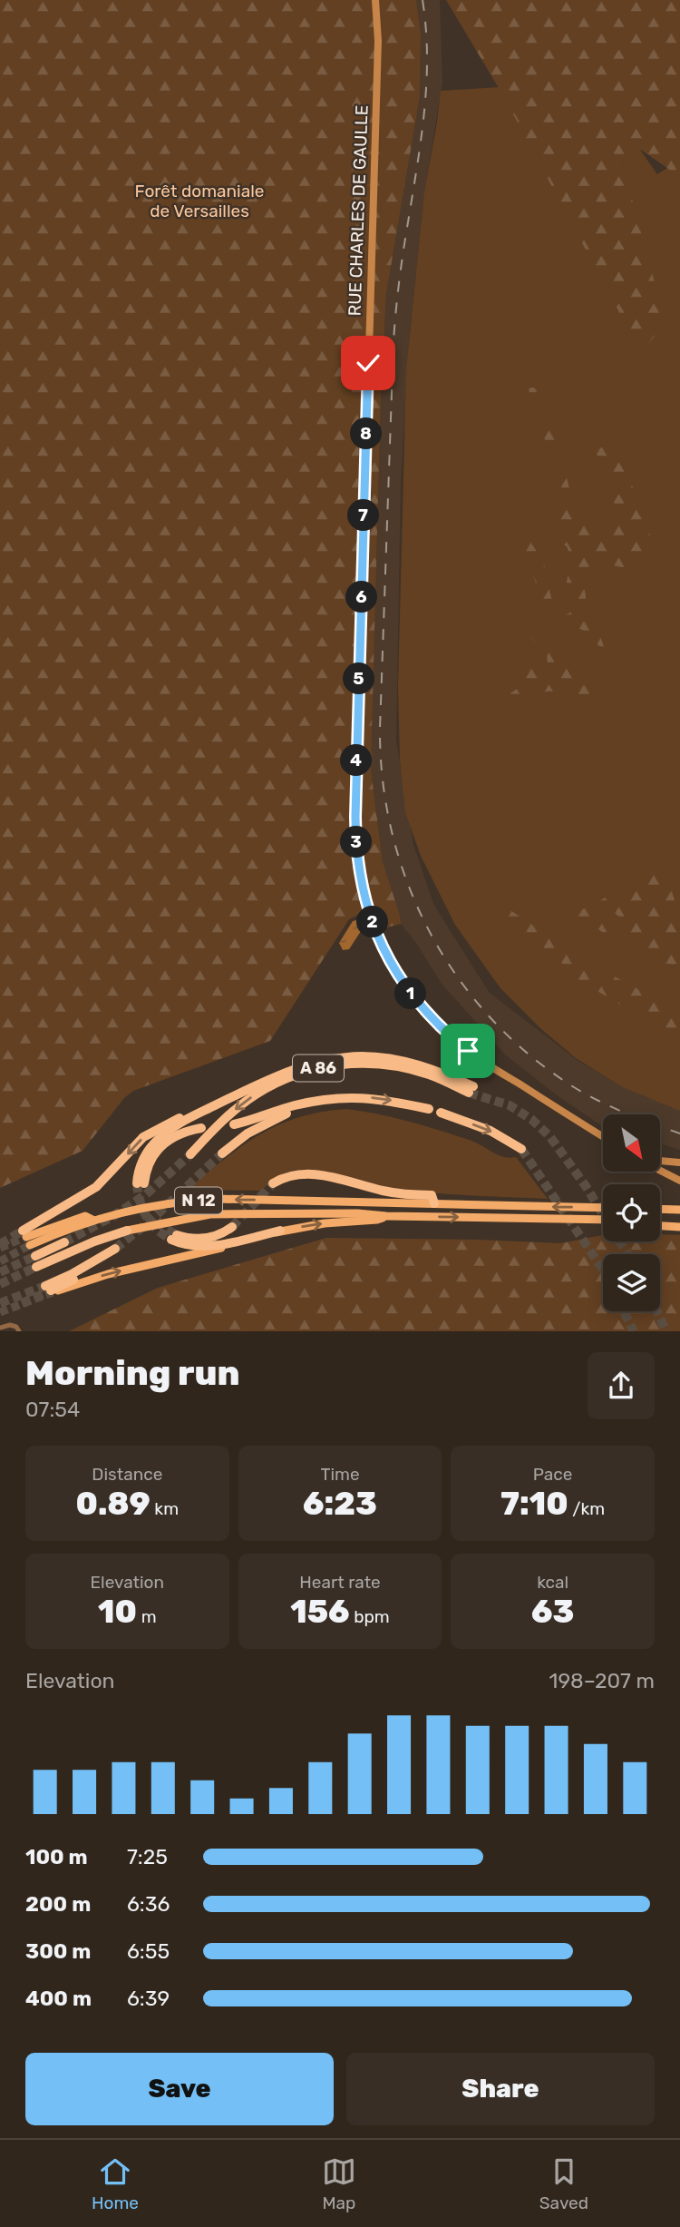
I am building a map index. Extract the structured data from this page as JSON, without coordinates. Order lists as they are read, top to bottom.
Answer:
{
  "streets": {
    "highway": ["A 86", "N 12"],
    "main road": ["RUE CHARLES DE GAULLE"]
  },
  "parks": ["Forêt domaniale de Versailles"],
  "north": "bottom right",
  "page": {
    "pins": [
      "8",
      "7",
      "6",
      "5",
      "4",
      "3",
      "2",
      "1"
    ],
    "heading": ["Morning run", "07:54"],
    "stats": [
      ["Distance", "0.89 km"],
      ["Time", "6:23"],
      ["Pace", "7:10 /km"],
      ["Elevation", "10 m"],
      ["Heart rate", "156 bpm"],
      ["kcal", "63"]
    ],
    "chart": ["Elevation", "198–207 m"],
    "list": [
      {
        "name": "100 m",
        "note": "7:25"
      },
      {
        "name": "200 m",
        "note": "6:36"
      },
      {
        "name": "300 m",
        "note": "6:55"
      },
      {
        "name": "400 m",
        "note": "6:39"
      }
    ],
    "buttons": ["Save", "Share"],
    "tabs": ["Home", "Map", "Saved"]
  }
}
